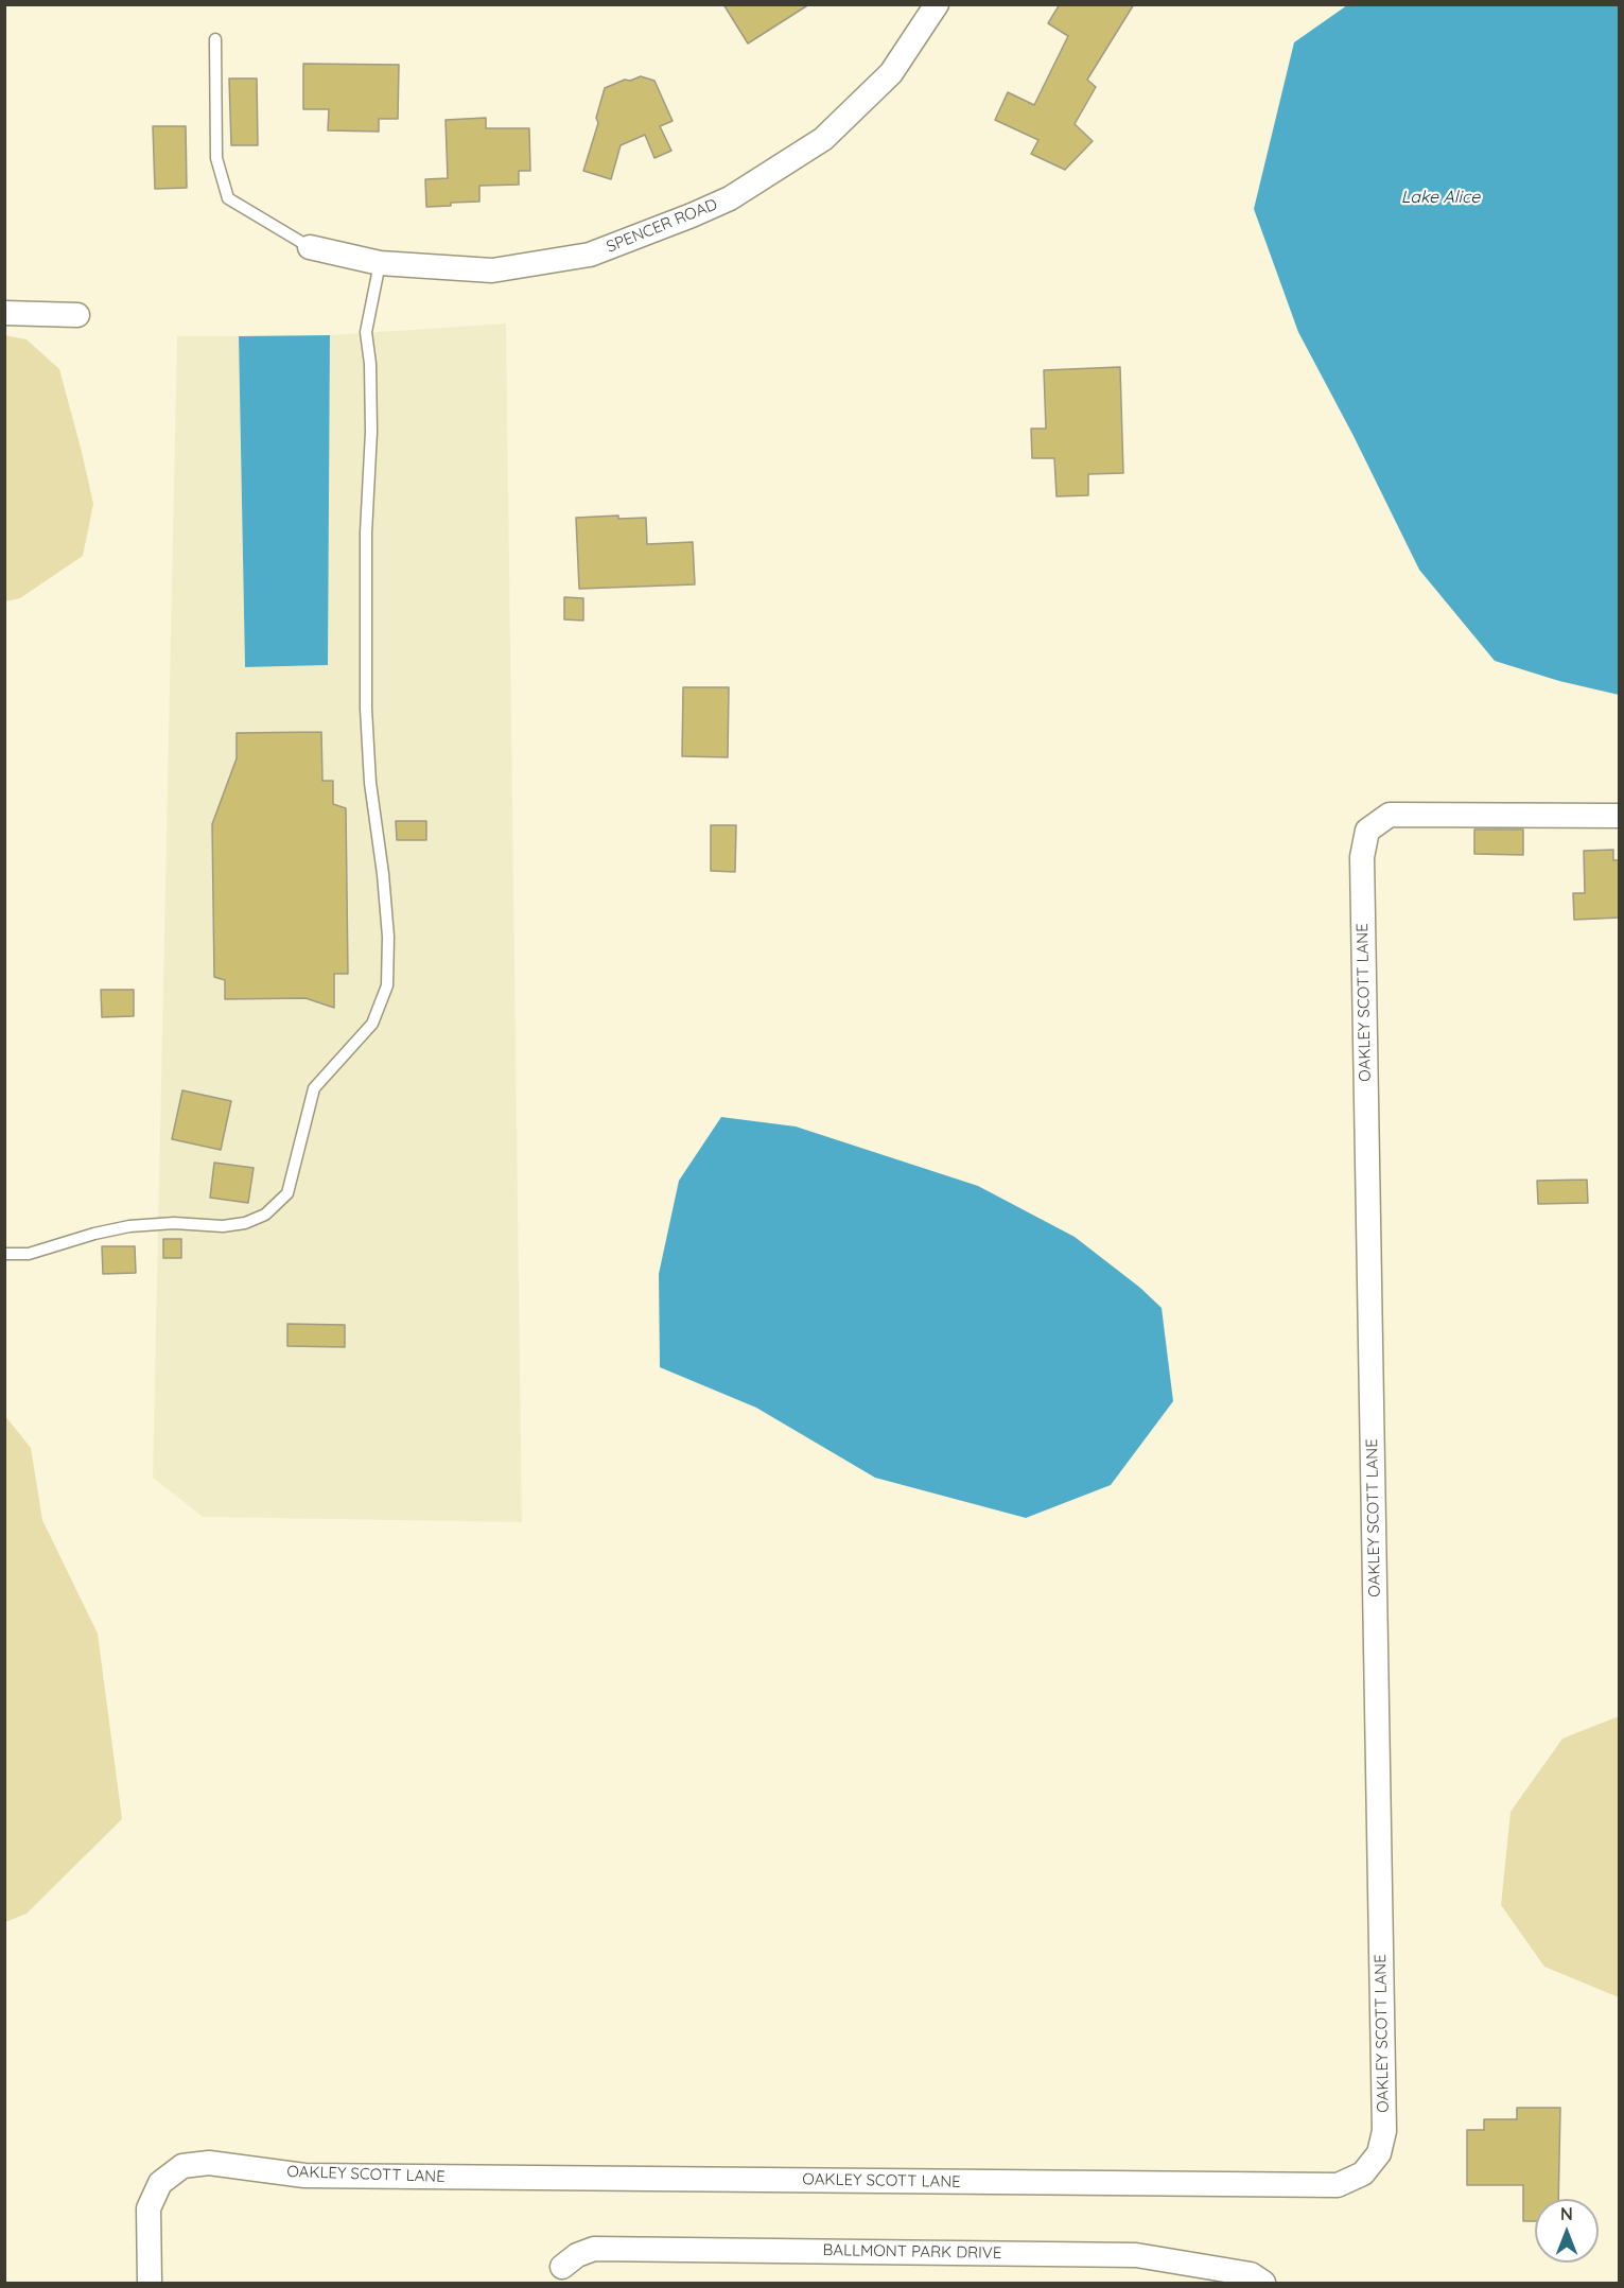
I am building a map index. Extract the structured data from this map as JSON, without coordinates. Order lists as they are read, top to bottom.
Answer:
{
  "streets": {
    "street": ["SPENCER ROAD", "OAKLEY SCOTT LANE", "BALLMONT PARK DRIVE"]
  },
  "water": ["Lake Alice"],
  "north": "top"
}
